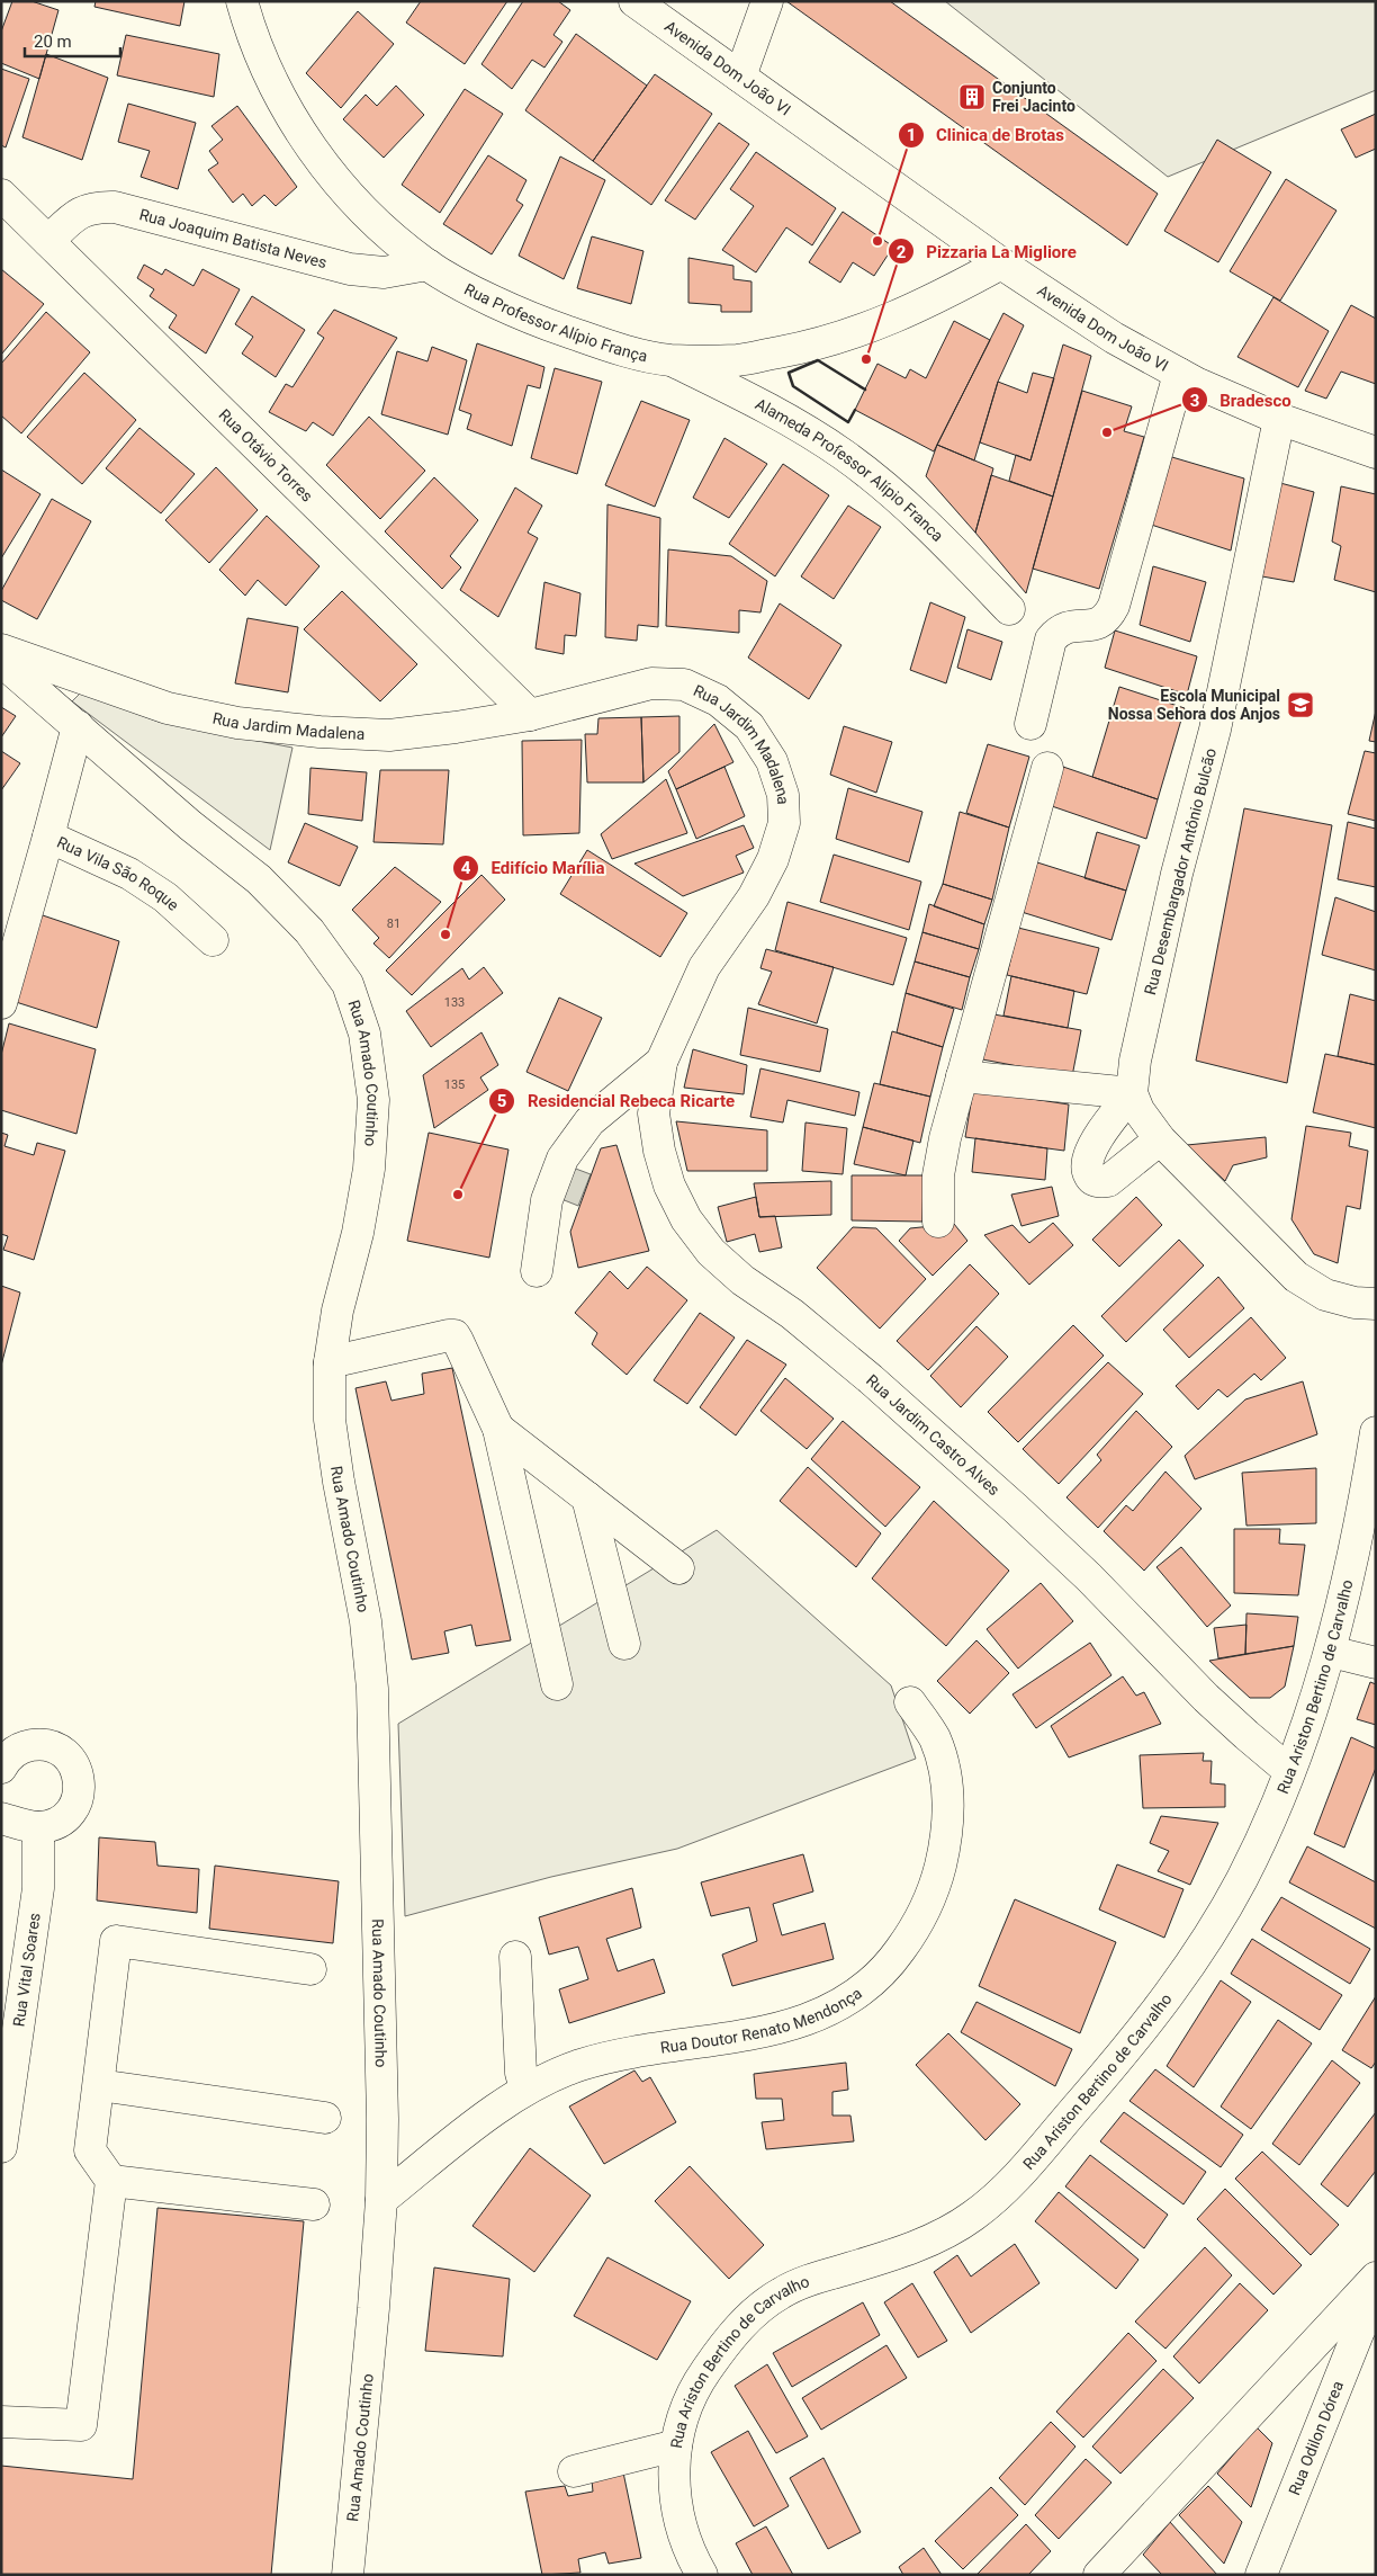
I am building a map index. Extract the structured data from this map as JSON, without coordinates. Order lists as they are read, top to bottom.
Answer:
{
  "streets": {
    "street": [
      "Avenida Dom João VI",
      "Rua Joaquim Batista Neves",
      "Rua Professor Alípio França",
      "Rua Otávio Torres",
      "Alameda Professor Alípio Franca",
      "Rua Jardim Madalena",
      "Rua Desembargador Antônio Bulcão",
      "Rua Vila São Roque",
      "Rua Amado Coutinho",
      "Rua Jardim Castro Alves",
      "Rua Ariston Bertino de Carvalho",
      "Rua Vital Soares",
      "Rua Doutor Renato Mendonça",
      "Rua Odilon Dórea"
    ]
  },
  "crossings": [
    ["Avenida Dom João VI", "Rua Professor Alípio França"],
    ["Avenida Dom João VI", "Rua Desembargador Antônio Bulcão"],
    ["Rua Joaquim Batista Neves", "Rua Professor Alípio França"],
    ["Rua Joaquim Batista Neves", "Rua Otávio Torres"],
    ["Rua Professor Alípio França", "Alameda Professor Alípio Franca"],
    ["Rua Otávio Torres", "Rua Jardim Madalena"],
    ["Rua Jardim Madalena", "Rua Jardim Castro Alves"],
    ["Rua Amado Coutinho", "Rua Doutor Renato Mendonça"],
    ["Rua Jardim Castro Alves", "Rua Ariston Bertino de Carvalho"]
  ],
  "places": {
    "building": ["Conjunto Frei Jacinto"],
    "other": [
      "Clinica de Brotas",
      "Pizzaria La Migliore",
      "Bradesco",
      "Edifício Marília",
      "Residencial Rebeca Ricarte"
    ],
    "school or university": ["Escola Municipal Nossa Sehora dos Anjos"]
  },
  "house_numbers": ["81", "133", "135"],
  "scale_bar": "20 m"
}
